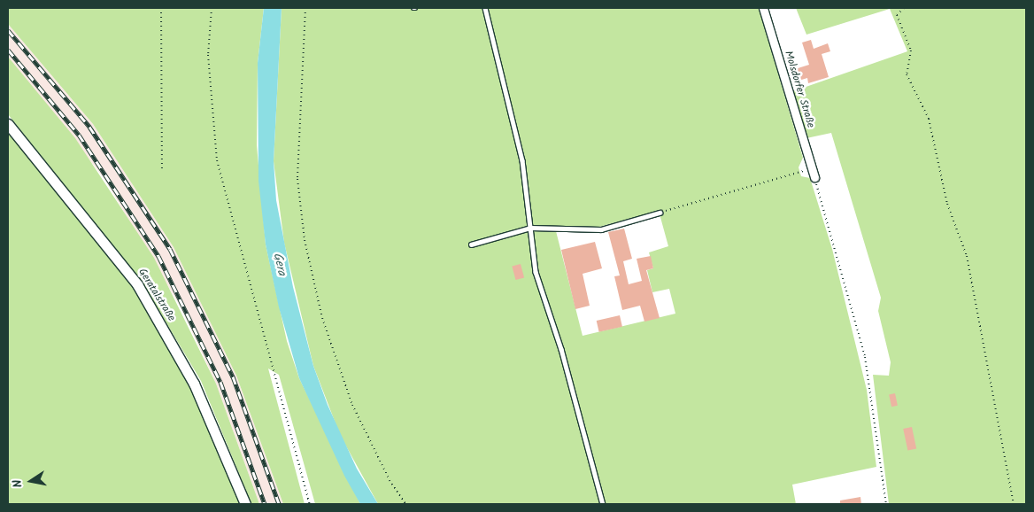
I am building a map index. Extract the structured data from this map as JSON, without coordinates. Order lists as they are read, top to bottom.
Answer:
{
  "streets": {
    "street": ["Molsdorfer Straße", "Geratalstraße"]
  },
  "water": ["Gera"],
  "north": "left"
}
